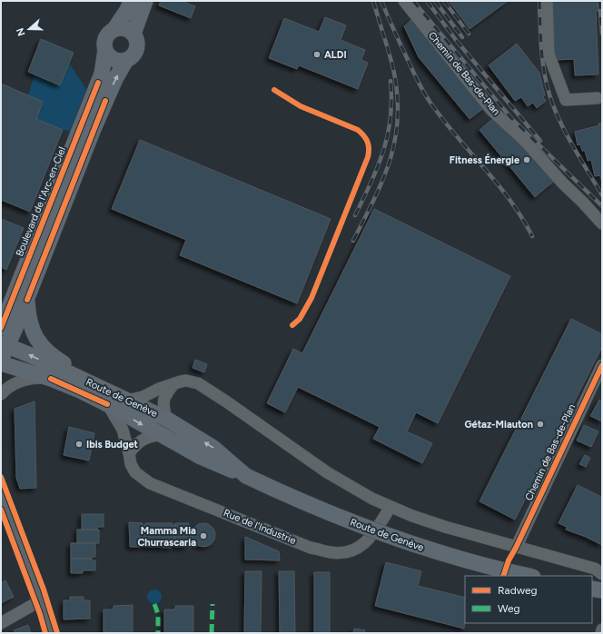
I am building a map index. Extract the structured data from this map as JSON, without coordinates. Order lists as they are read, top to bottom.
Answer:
{
  "streets": {
    "main road": ["Boulevard de l'Arc-en-Ciel", "Route de Genève"],
    "street": ["Chemin de Bas-de-Plan", "Rue de l'Industrie"]
  },
  "crossings": [
    ["Route de Genève", "Rue de l'Industrie"]
  ],
  "places": [
    "ALDI",
    "Fitness Énergie",
    "Gétaz-Miauton",
    "Ibis Budget",
    "Mamma Mia Churrascaria"
  ],
  "legend": ["Radweg", "Weg"],
  "north": "left"
}
